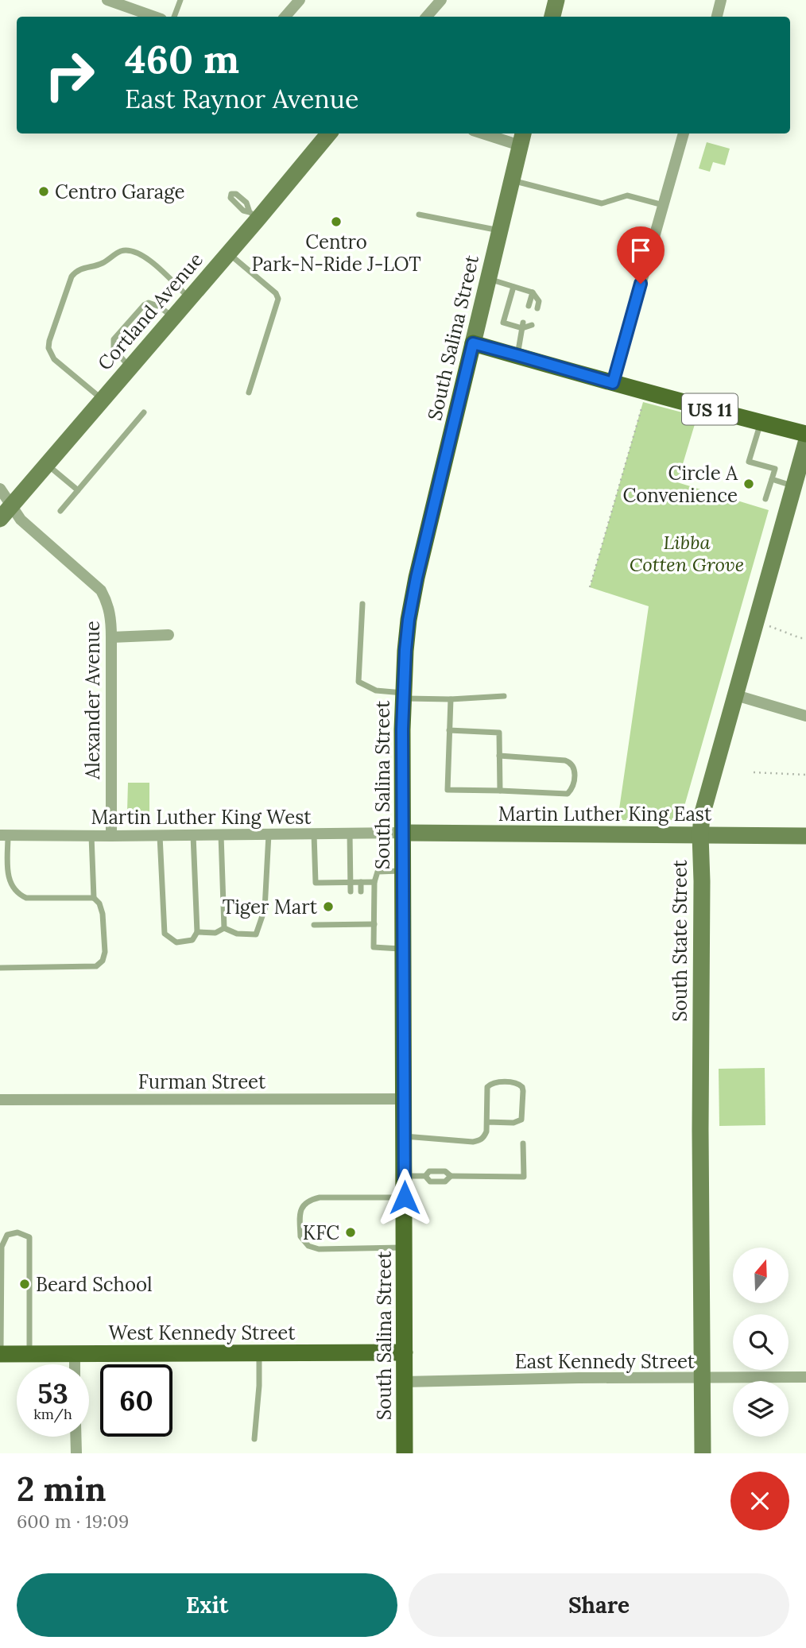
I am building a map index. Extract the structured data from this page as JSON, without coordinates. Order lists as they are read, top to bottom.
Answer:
{
  "streets": {
    "main road": ["South Salina Street", "US 11", "West Kennedy Street"],
    "street": [
      "Cortland Avenue",
      "Alexander Avenue",
      "Martin Luther King East",
      "Martin Luther King West",
      "South State Street",
      "Furman Street",
      "East Kennedy Street"
    ]
  },
  "crossings": [
    ["Cortland Avenue", "Alexander Avenue"],
    ["South Salina Street", "US 11"],
    ["South Salina Street", "Martin Luther King East"],
    ["South Salina Street", "Martin Luther King West"],
    ["South Salina Street", "Furman Street"],
    ["South Salina Street", "West Kennedy Street"],
    ["South Salina Street", "East Kennedy Street"],
    ["Alexander Avenue", "Martin Luther King West"],
    ["Martin Luther King East", "Martin Luther King West"],
    ["Martin Luther King East", "South State Street"],
    ["South State Street", "East Kennedy Street"]
  ],
  "parks": ["Libba Cotten Grove"],
  "places": [
    "Centro Garage",
    "Centro Park-N-Ride J-LOT",
    "Circle A Convenience",
    "Tiger Mart",
    "KFC",
    "Beard School"
  ],
  "north": "top",
  "page": {
    "turn": ["460 m", "East Raynor Avenue"],
    "speed": "53 km/h",
    "limit": "60",
    "heading": ["2 min", "600 m · 19:09"],
    "buttons": ["Exit", "Share"]
  }
}
